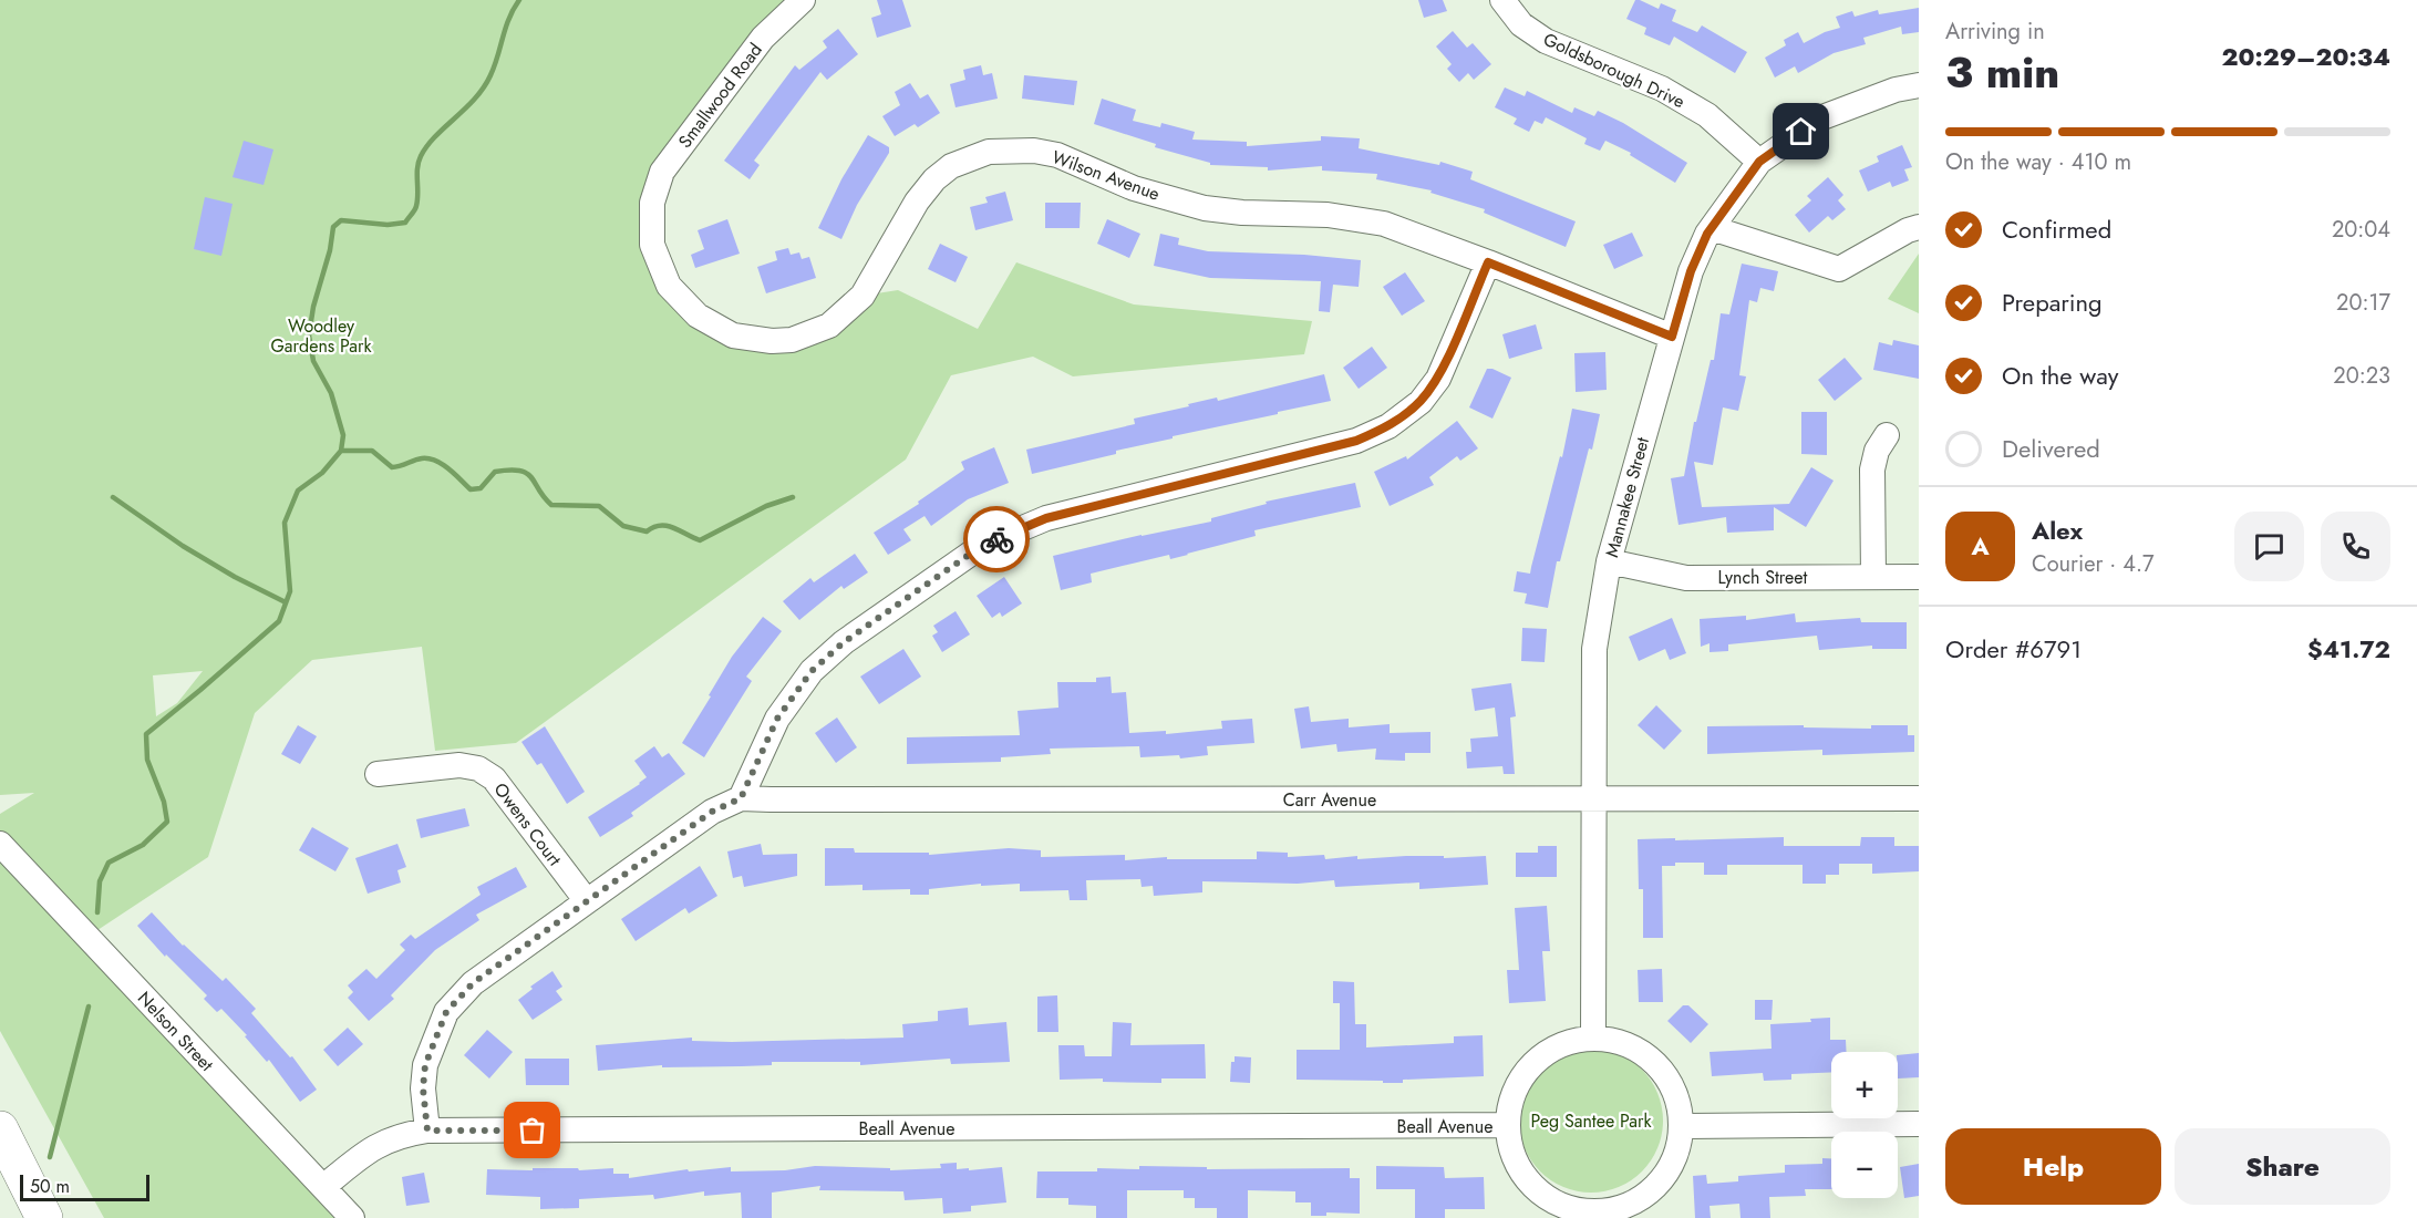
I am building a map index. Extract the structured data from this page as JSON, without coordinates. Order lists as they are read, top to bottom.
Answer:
{
  "streets": {
    "street": [
      "Goldsborough Drive",
      "Smallwood Road",
      "Wilson Avenue",
      "Mannakee Street",
      "Lynch Street",
      "Carr Avenue",
      "Owens Court",
      "Nelson Street",
      "Beall Avenue"
    ]
  },
  "crossings": [
    ["Goldsborough Drive", "Mannakee Street"],
    ["Smallwood Road", "Wilson Avenue"],
    ["Wilson Avenue", "Mannakee Street"],
    ["Mannakee Street", "Lynch Street"],
    ["Mannakee Street", "Carr Avenue"],
    ["Mannakee Street", "Beall Avenue"],
    ["Nelson Street", "Beall Avenue"]
  ],
  "parks": ["Woodley Gardens Park", "Peg Santee Park"],
  "scale_bar": "50 m",
  "page": {
    "heading": ["3 min", "Arriving in", "20:29–20:34"],
    "panel": [
      "Alex",
      "Courier · 4.7",
      "Order #6791",
      "$41.72"
    ],
    "bar": "On the way · 410 m",
    "list": [
      ["Confirmed", "20:04"],
      ["Preparing", "20:17"],
      ["On the way", "20:23"],
      "Delivered"
    ],
    "round": "A",
    "map_buttons": ["+", "−"],
    "buttons": ["Help", "Share"],
    "scale": "50 m"
  }
}
